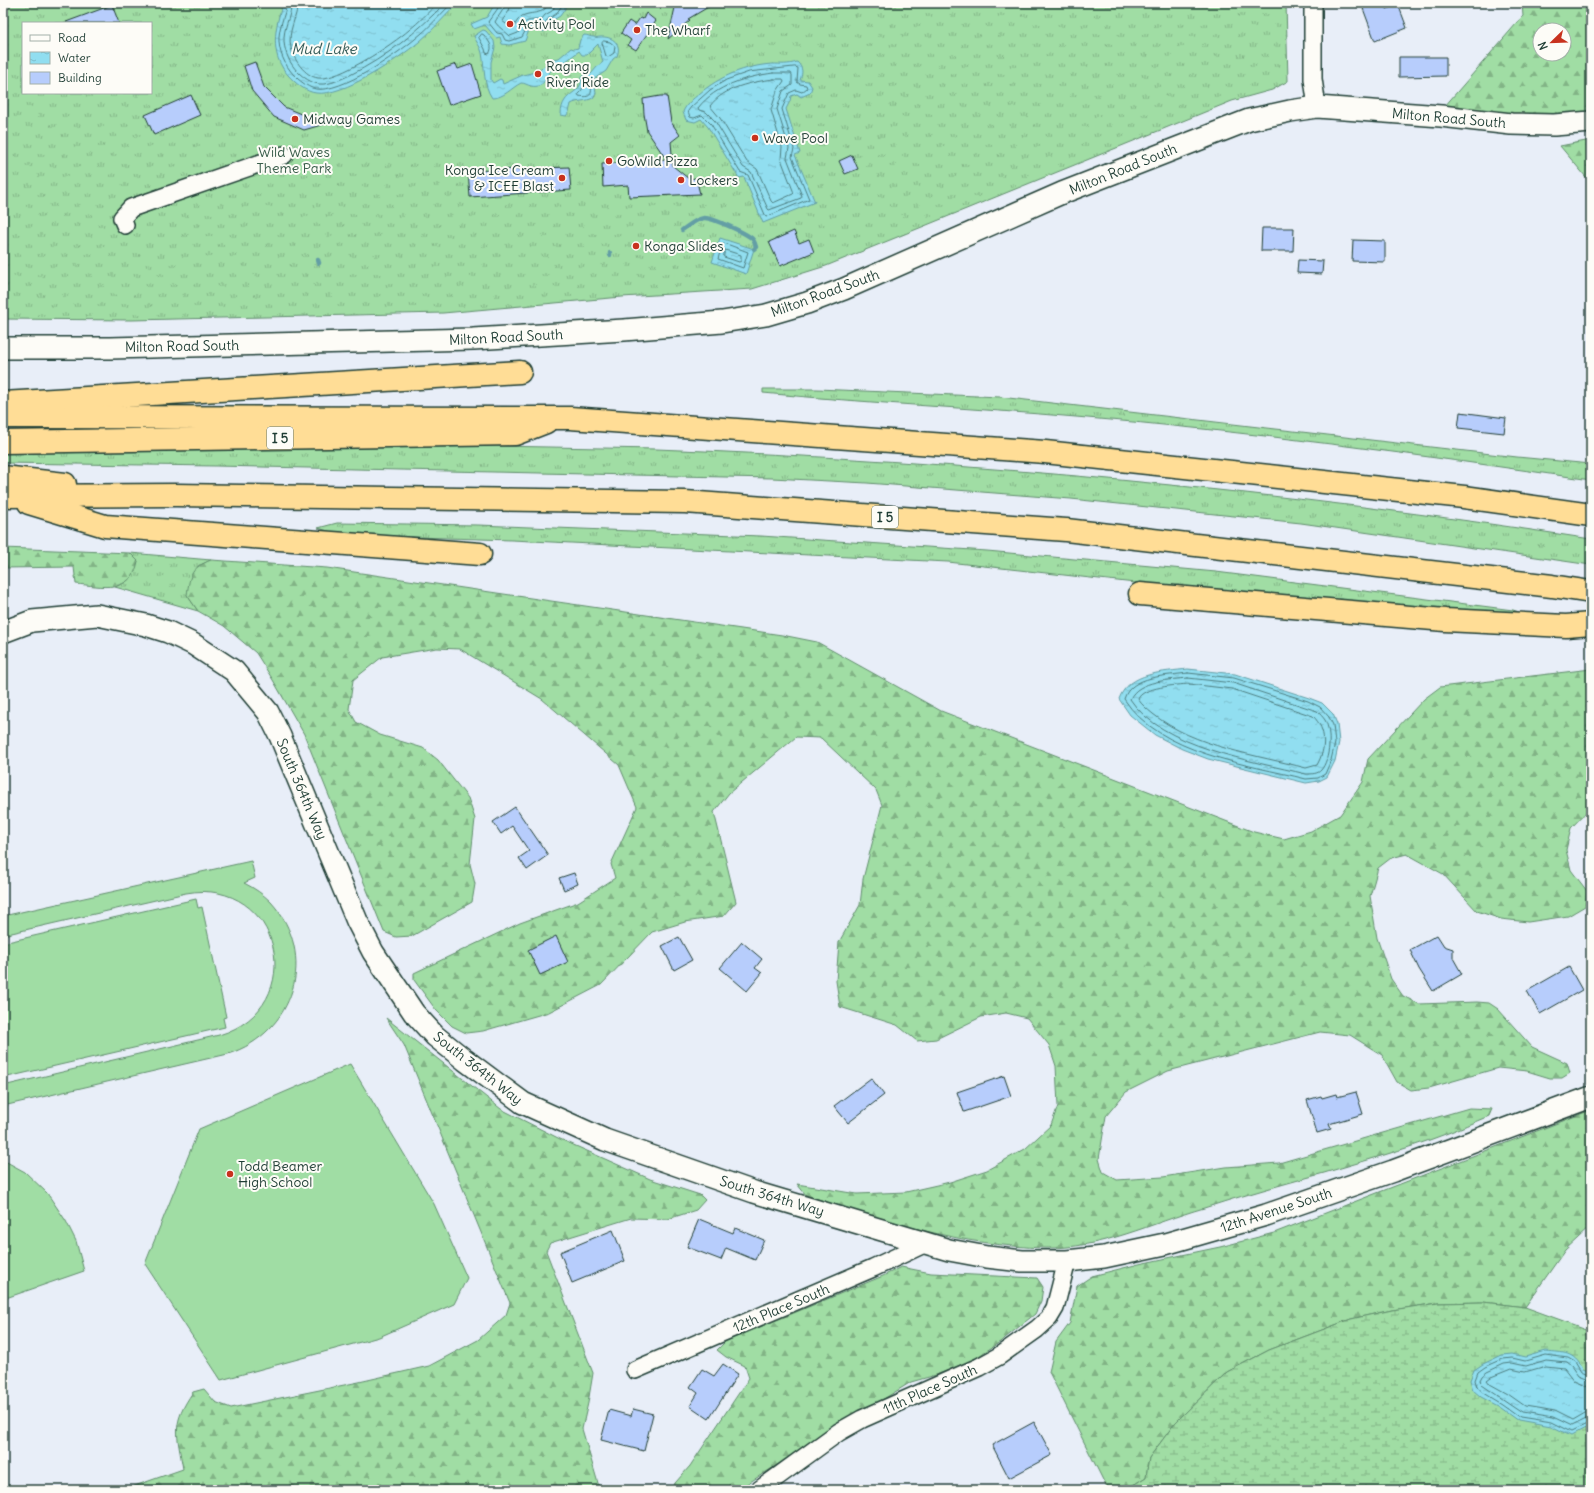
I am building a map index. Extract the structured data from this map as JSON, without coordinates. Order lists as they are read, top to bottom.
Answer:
{
  "streets": {
    "highway": ["I 5"],
    "street": [
      "Milton Road South",
      "South 364th Way",
      "12th Avenue South",
      "12th Place South",
      "11th Place South"
    ]
  },
  "crossings": [
    ["South 364th Way", "12th Avenue South"],
    ["South 364th Way", "12th Place South"],
    ["12th Avenue South", "11th Place South"]
  ],
  "water": ["Mud Lake"],
  "parks": ["Wild Waves Theme Park"],
  "places": [
    "Activity Pool",
    "The Wharf",
    "Raging River Ride",
    "Midway Games",
    "Wave Pool",
    "GoWild Pizza",
    "Konga Ice Cream & ICEE Blast",
    "Lockers",
    "Konga Slides",
    "Todd Beamer High School"
  ],
  "legend": ["Road", "Water", "Building"],
  "north": "bottom left"
}
